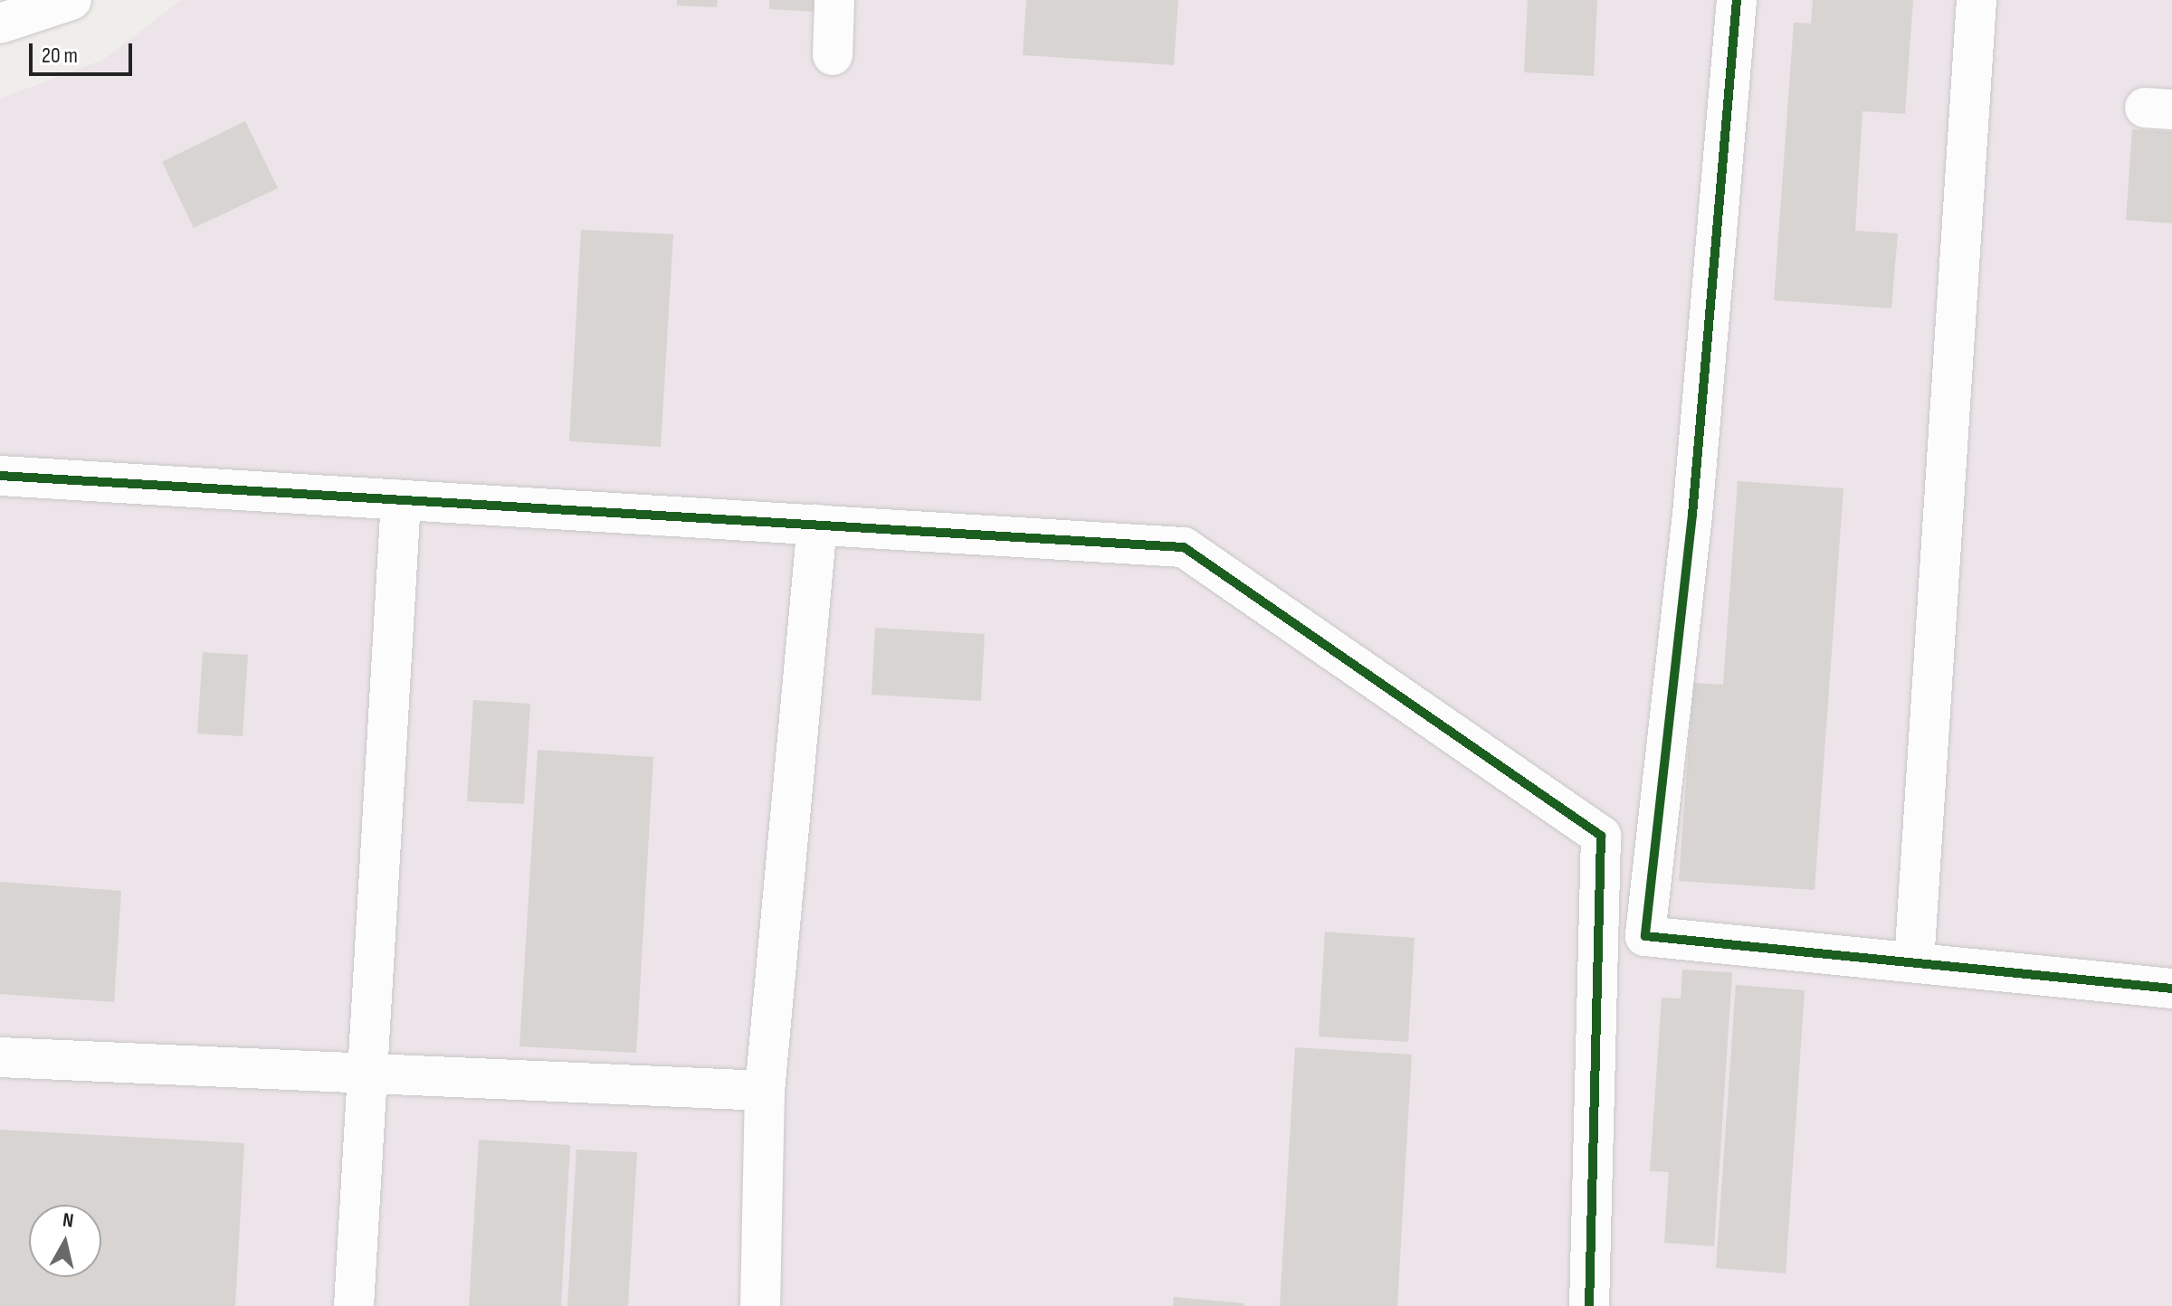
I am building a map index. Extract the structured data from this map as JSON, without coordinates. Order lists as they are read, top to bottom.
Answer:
{
  "scale_bar": "20 m",
  "north": "top"
}
